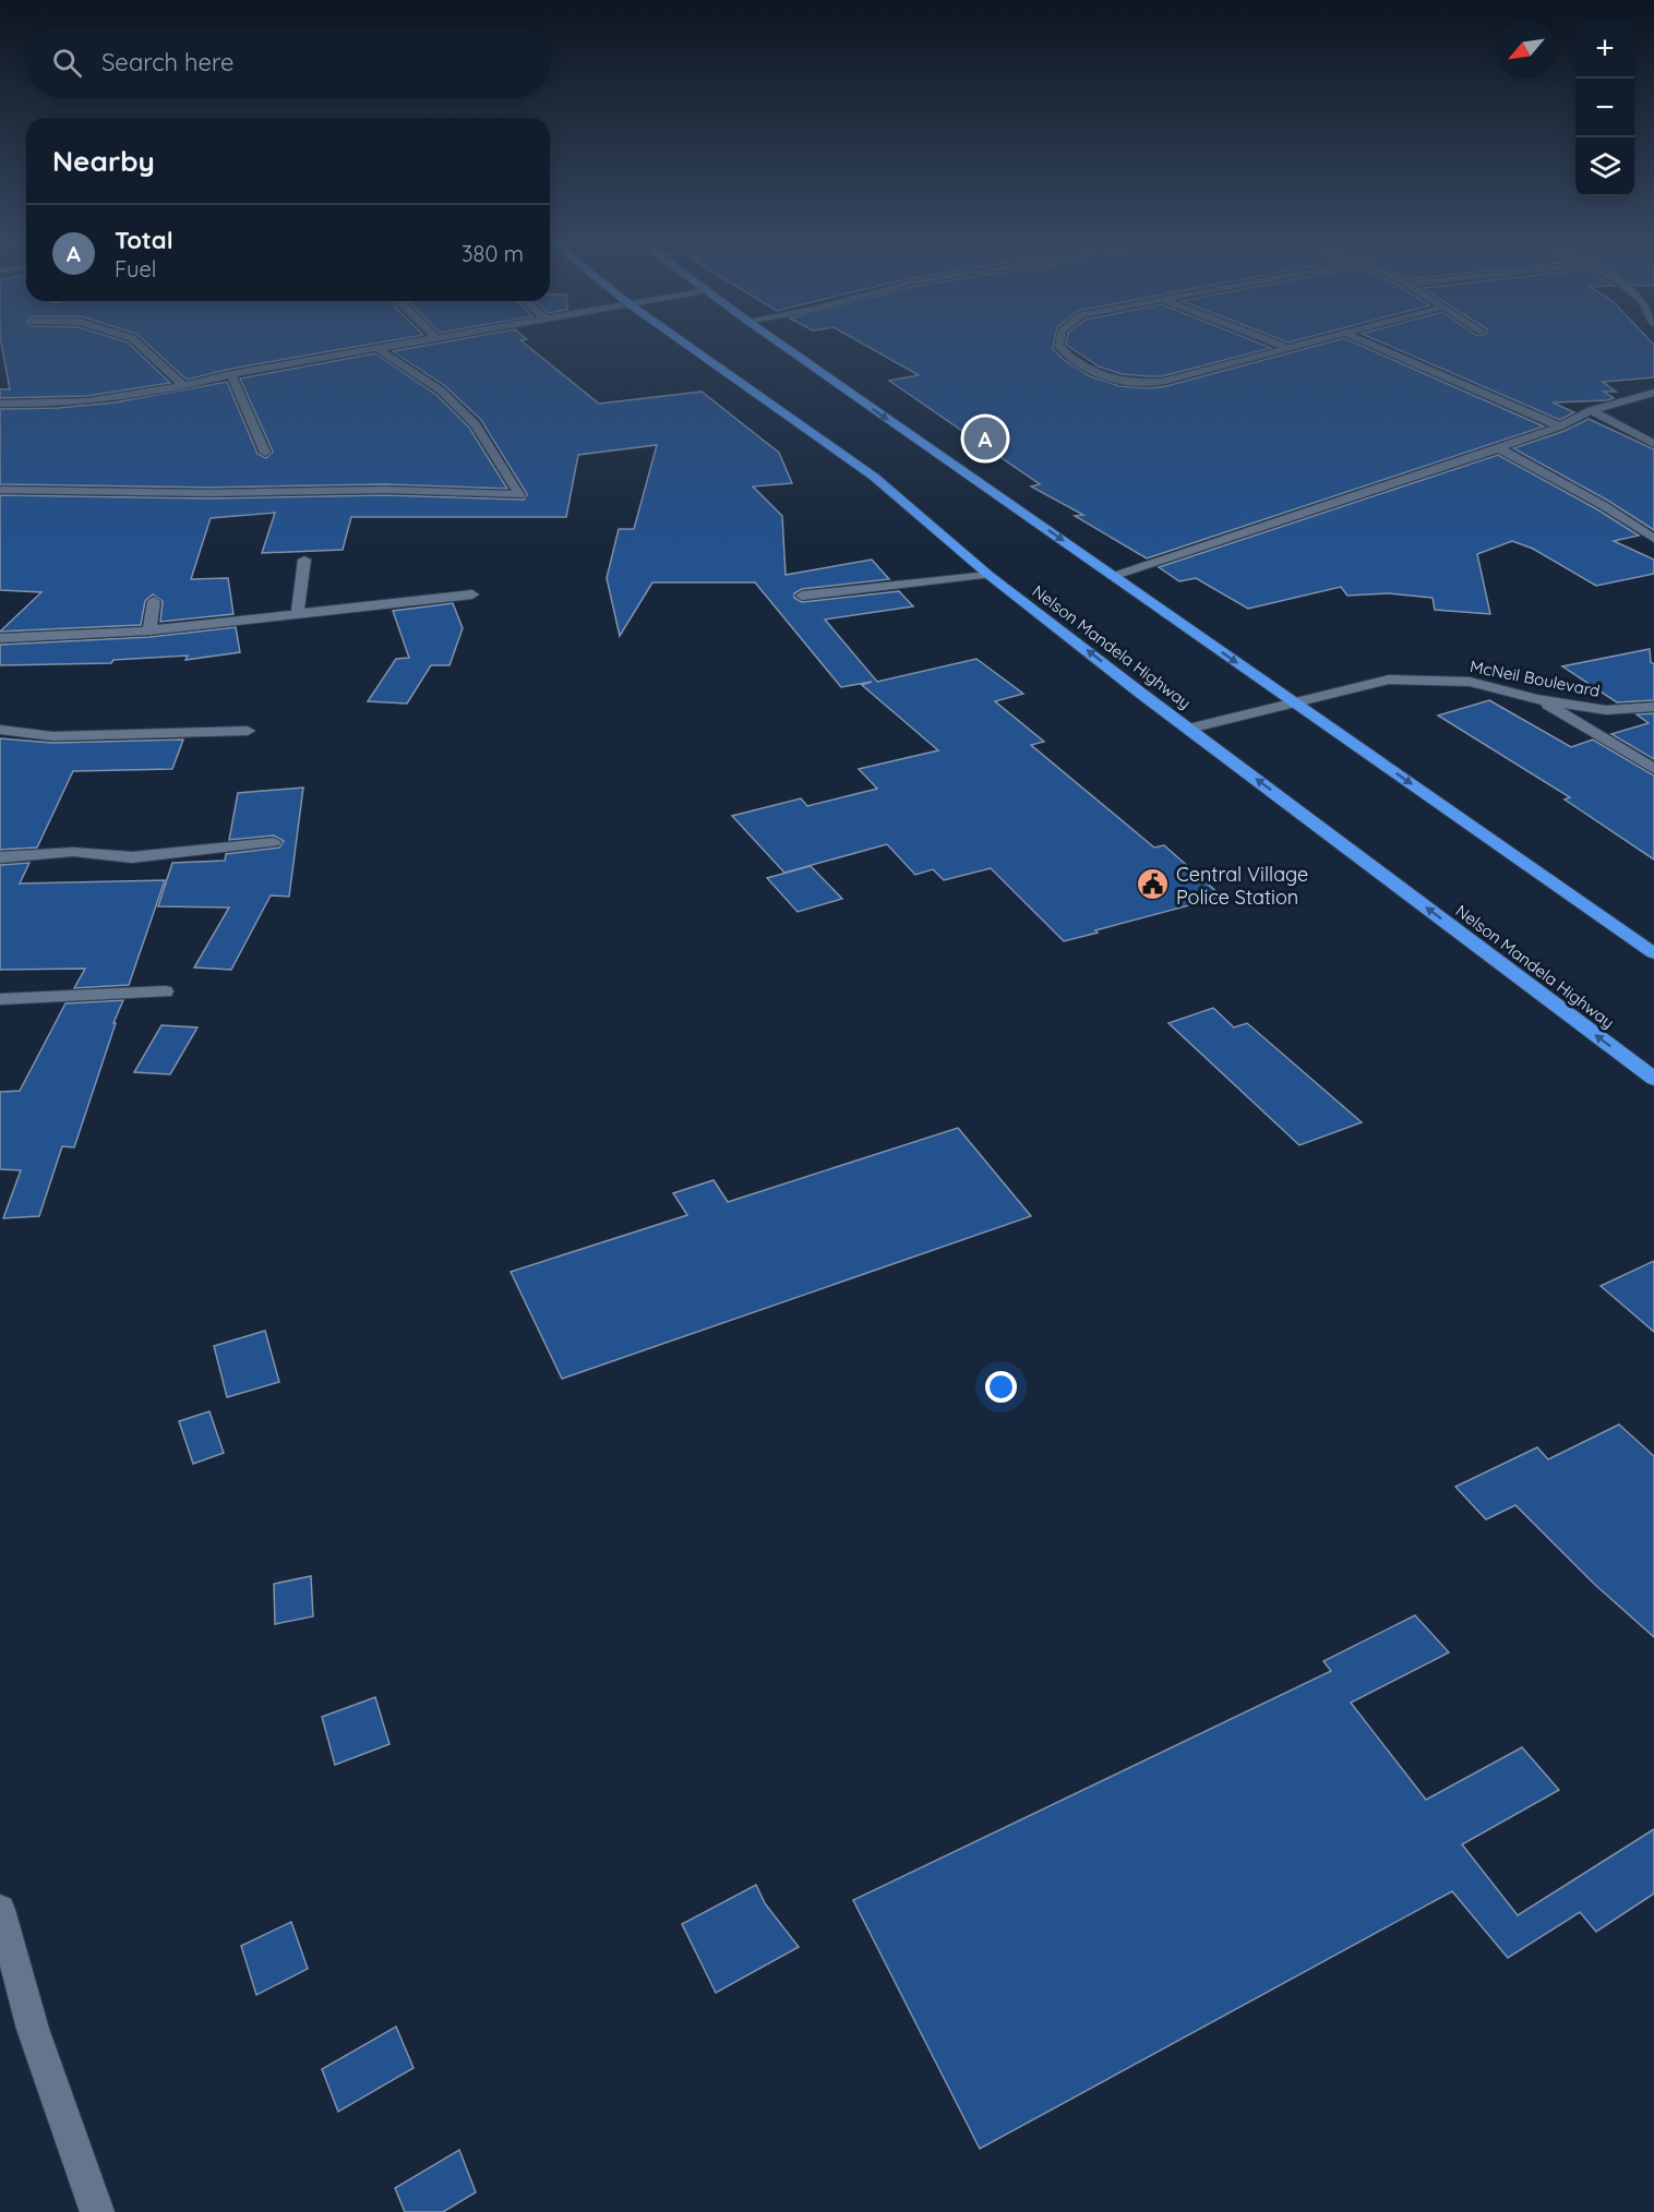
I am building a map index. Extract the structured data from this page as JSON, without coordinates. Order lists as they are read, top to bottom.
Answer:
{
  "streets": {
    "highway": ["Nelson Mandela Highway"],
    "street": ["McNeil Boulevard"]
  },
  "crossings": [
    ["Nelson Mandela Highway", "McNeil Boulevard"]
  ],
  "places": {
    "public building": ["Central Village Police Station"]
  },
  "north": "bottom left",
  "page": {
    "map_buttons": ["+", "−"],
    "search": "Search here",
    "heading": "Nearby",
    "list": [
      {
        "mark": "A",
        "name": "Total",
        "note": "Fuel",
        "value": "380 m"
      }
    ],
    "pins": "A"
  }
}
